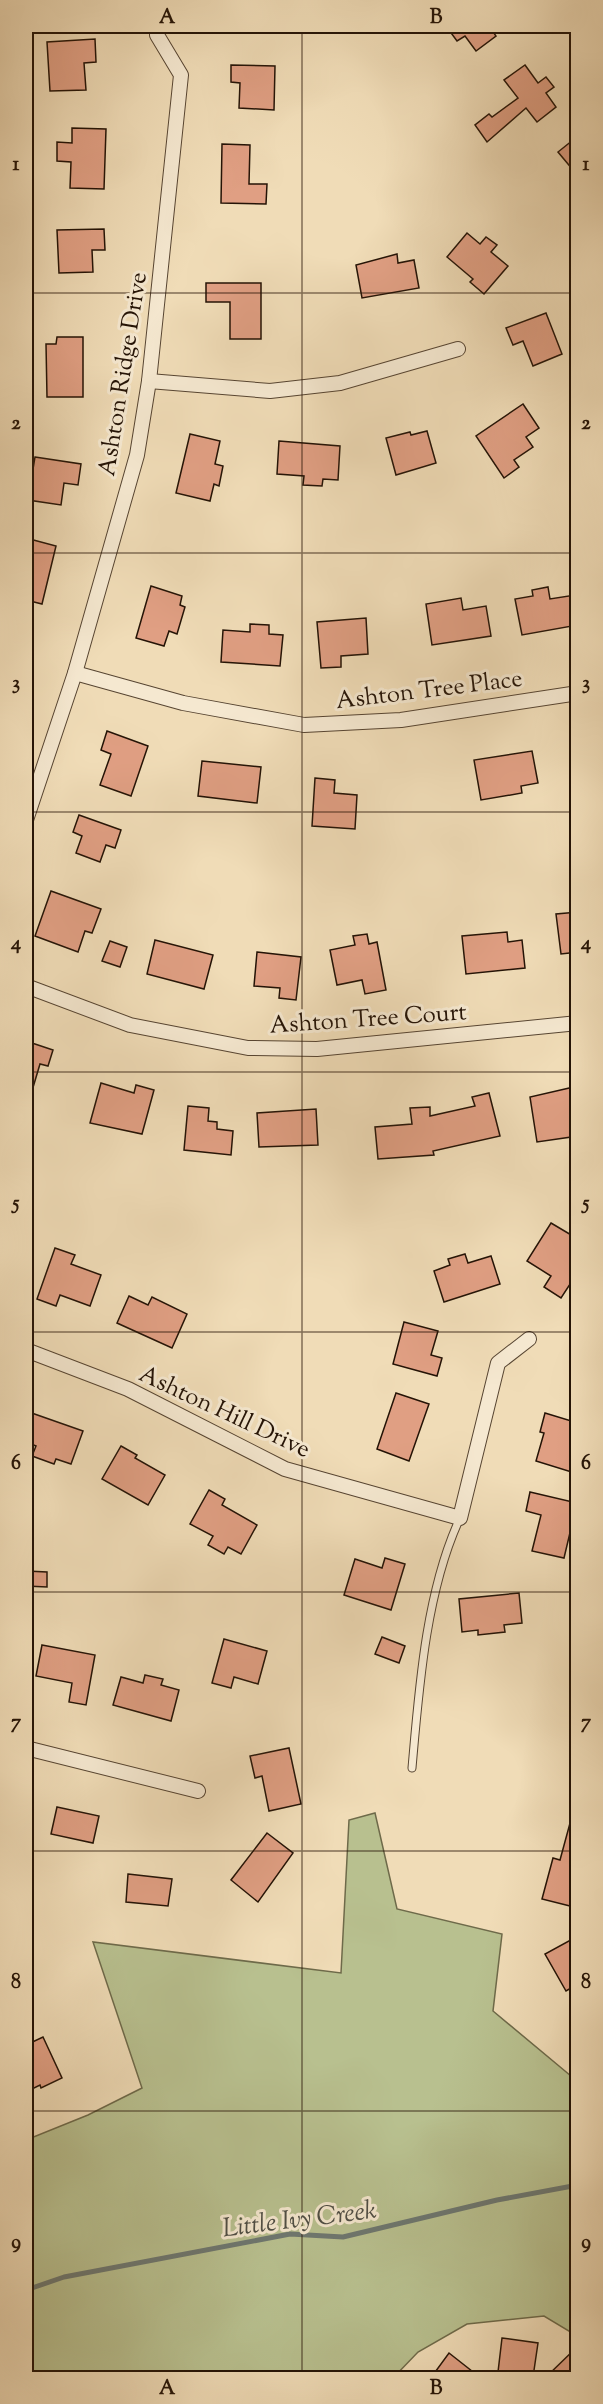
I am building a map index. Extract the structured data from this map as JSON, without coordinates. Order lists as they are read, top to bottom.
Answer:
{
  "streets": {
    "street": [
      "Ashton Ridge Drive",
      "Ashton Tree Place",
      "Ashton Tree Court",
      "Ashton Hill Drive"
    ]
  },
  "crossings": [
    ["Ashton Ridge Drive", "Ashton Tree Place"]
  ],
  "water": ["Little Ivy Creek"],
  "grid": {
    "columns": ["A", "B"],
    "rows": [
      "1",
      "2",
      "3",
      "4",
      "5",
      "6",
      "7",
      "8",
      "9"
    ]
  }
}
